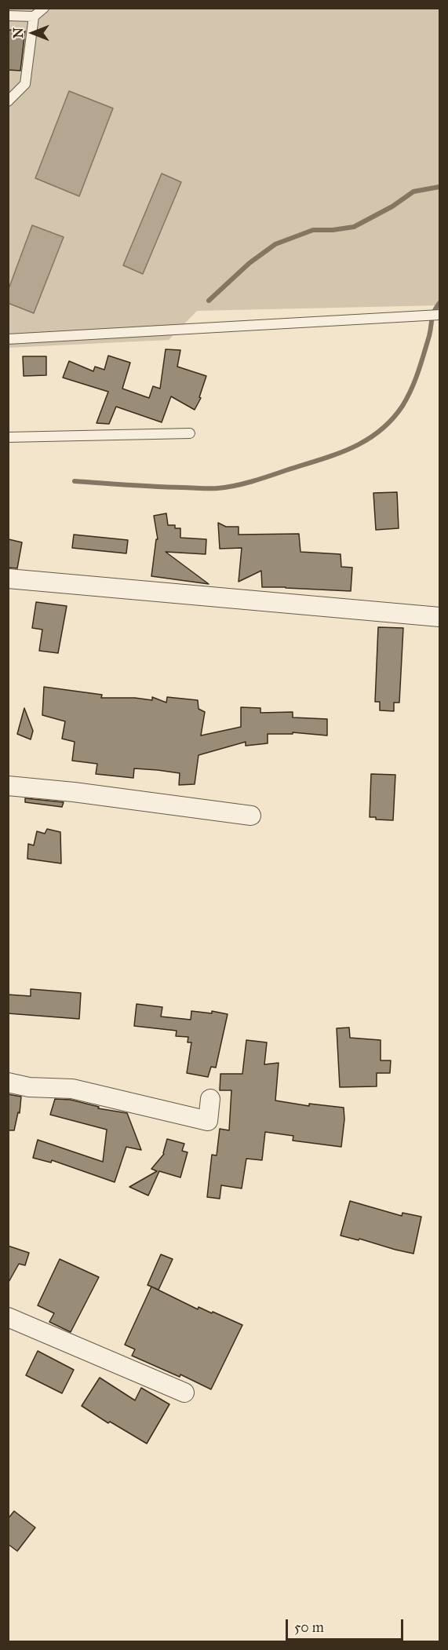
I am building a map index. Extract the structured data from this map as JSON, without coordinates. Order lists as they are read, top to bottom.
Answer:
{
  "scale_bar": "50 m",
  "north": "left"
}
